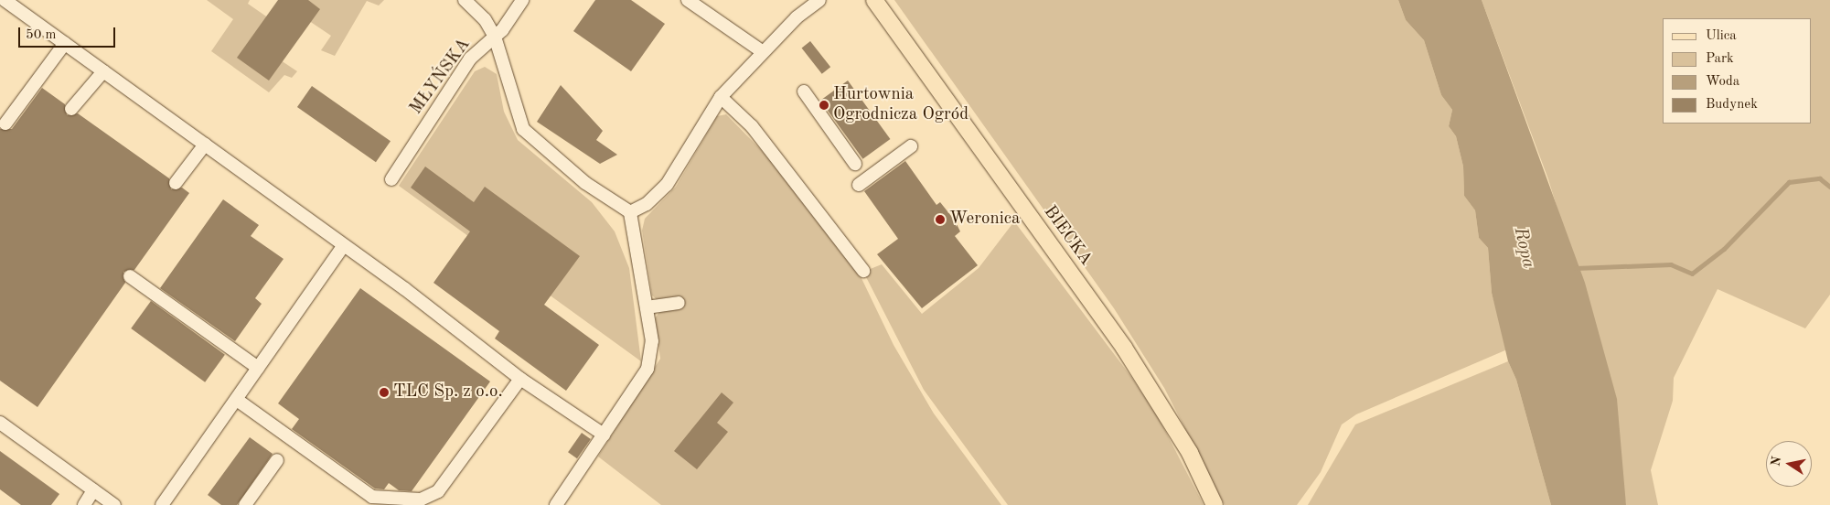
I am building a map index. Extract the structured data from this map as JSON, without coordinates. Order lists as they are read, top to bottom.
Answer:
{
  "streets": {
    "main road": ["BIECKA"],
    "street": ["MŁYŃSKA"]
  },
  "water": ["Ropa"],
  "places": ["Hurtownia Ogrodnicza Ogród", "Weronica", "TLC Sp. z o.o."],
  "legend": [
    "Ulica",
    "Park",
    "Woda",
    "Budynek"
  ],
  "scale_bar": "50 m",
  "north": "left"
}
